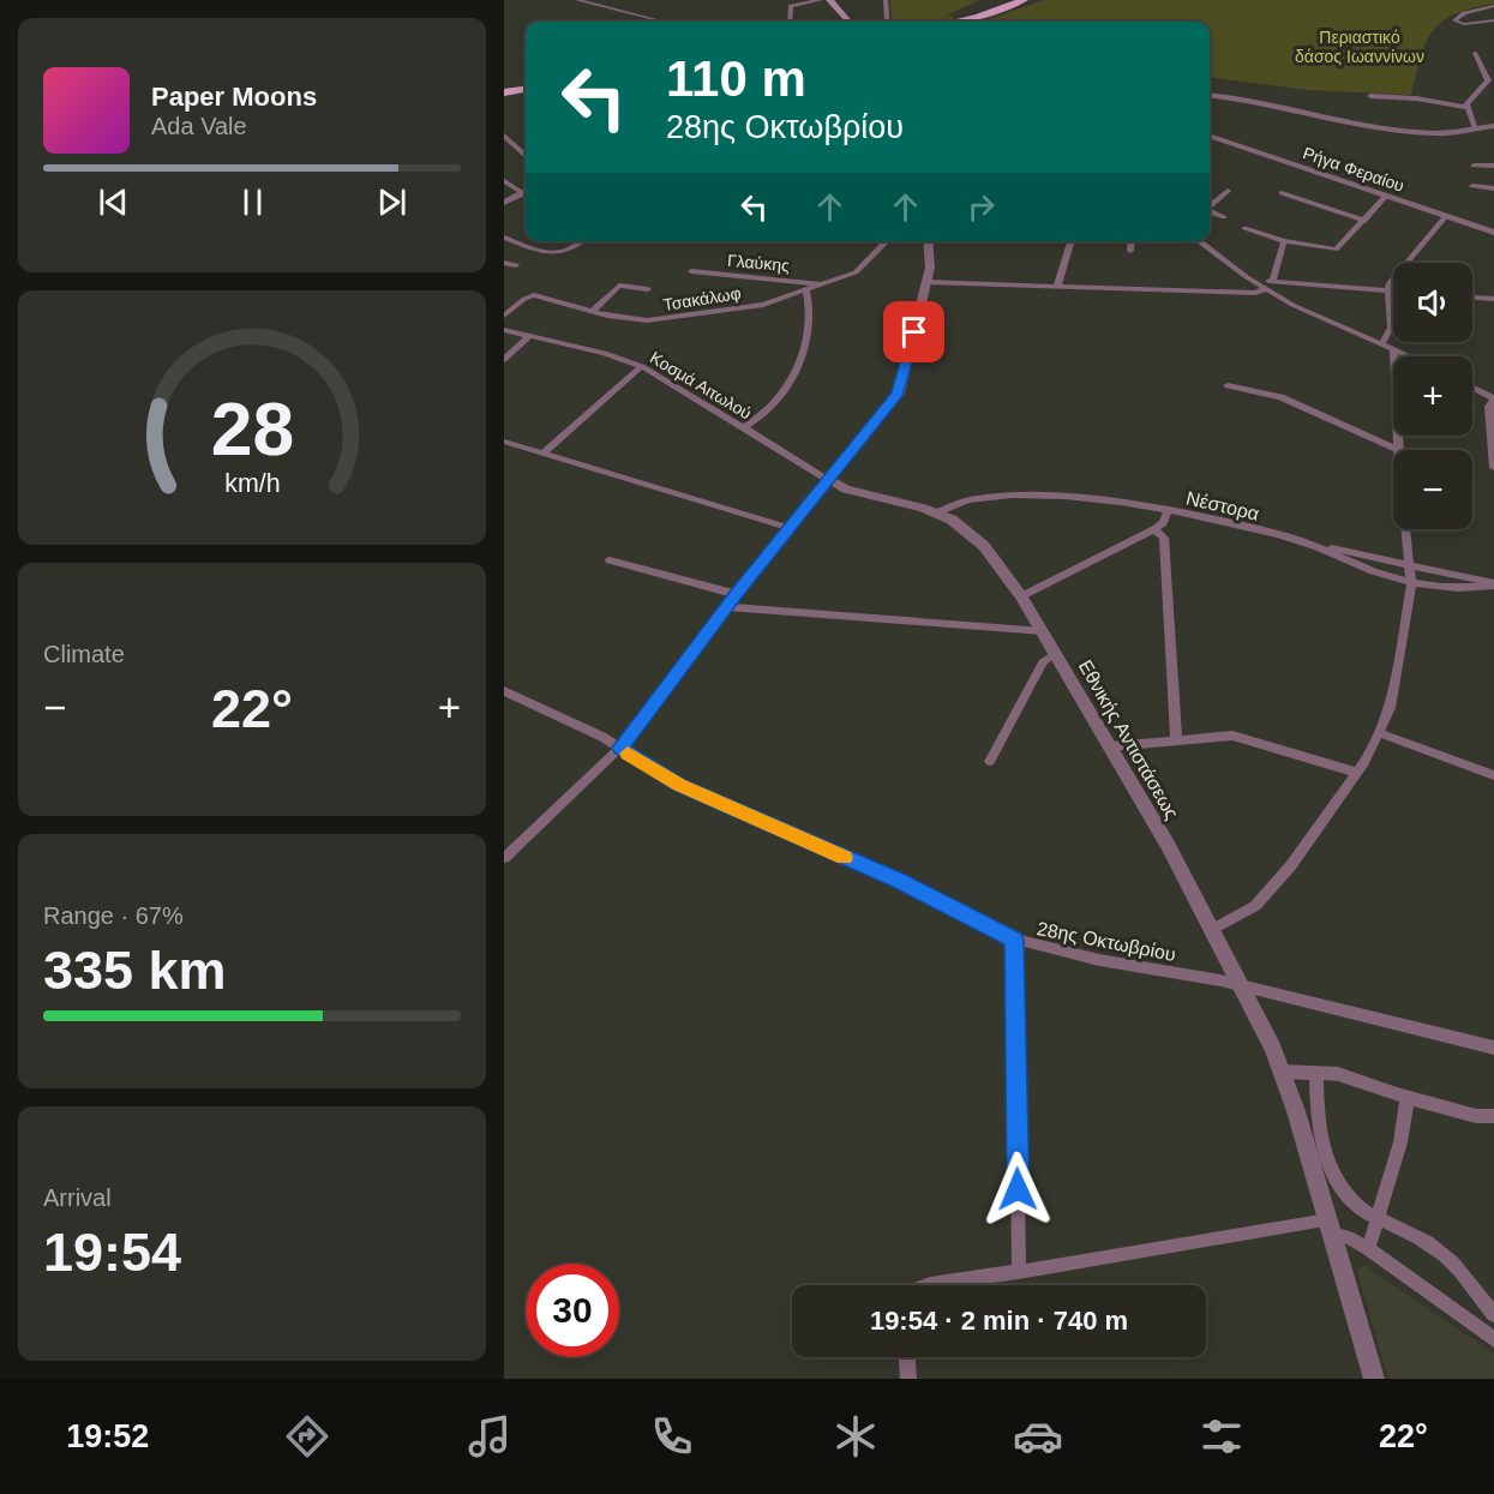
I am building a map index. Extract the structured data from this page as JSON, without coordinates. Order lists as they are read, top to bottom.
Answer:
{
  "streets": {
    "street": [
      "Ρήγα Φεραίου",
      "Γλαύκης",
      "Τσακάλωφ",
      "Κοσμά Αιτωλού",
      "Νέστορα",
      "Εθνικής Αντιστάσεως",
      "28ης Οκτωβρίου"
    ]
  },
  "crossings": [
    ["Γλαύκης", "Τσακάλωφ"],
    ["Κοσμά Αιτωλού", "Εθνικής Αντιστάσεως"],
    ["Νέστορα", "Εθνικής Αντιστάσεως"],
    ["Εθνικής Αντιστάσεως", "28ης Οκτωβρίου"]
  ],
  "parks": ["Περιαστικό δάσος Ιωαννίνων"],
  "page": {
    "turn": ["110 m", "28ης Οκτωβρίου"],
    "song": ["Paper Moons", "Ada Vale"],
    "map_buttons": ["+", "−"],
    "tile": [
      "Climate",
      ["Range · 67%", "335 km"],
      ["Arrival", "19:54"]
    ],
    "heat": ["−", "22°", "+"],
    "limit": "30",
    "trip": "19:54 · 2 min · 740 m",
    "tabs": ["19:52", "22°"],
    "gauge": ["28", "km/h"]
  }
}
